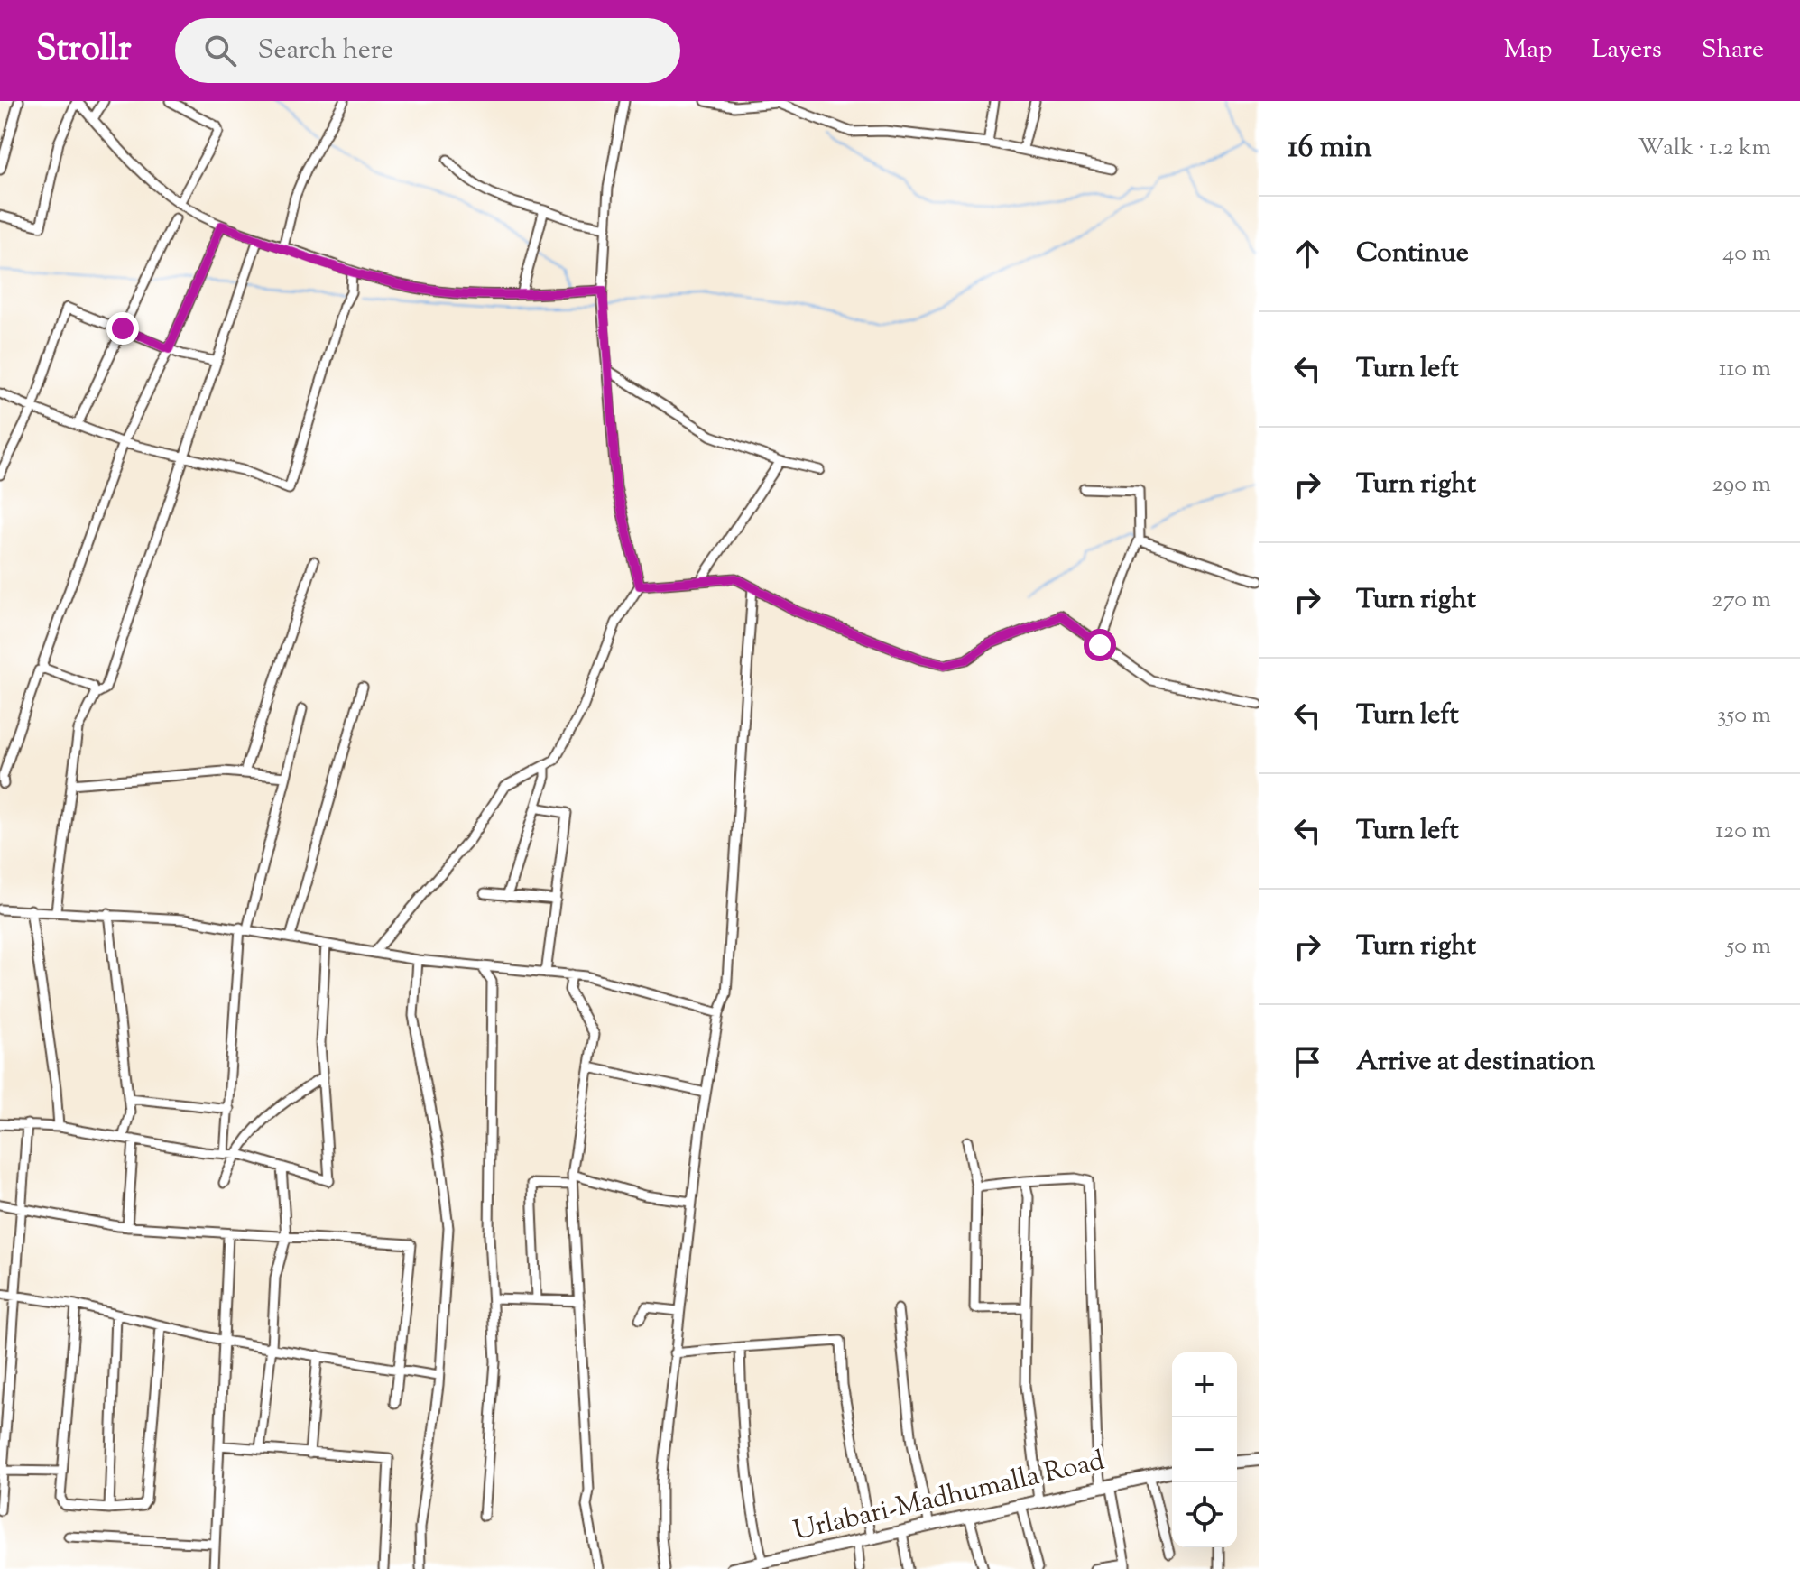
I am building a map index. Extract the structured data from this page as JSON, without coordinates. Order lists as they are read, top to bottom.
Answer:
{
  "streets": {
    "main road": ["Urlabari-Madhumalla Road"]
  },
  "page": {
    "header": "Strollr",
    "search": "Search here",
    "nav": ["Map", "Layers", "Share"],
    "heading": ["16 min", "Walk · 1.2 km"],
    "list": [
      ["Continue", "40 m"],
      ["Turn left", "110 m"],
      ["Turn right", "290 m"],
      ["Turn right", "270 m"],
      ["Turn left", "350 m"],
      ["Turn left", "120 m"],
      ["Turn right", "50 m"],
      "Arrive at destination"
    ],
    "map_buttons": ["+", "−"]
  }
}
